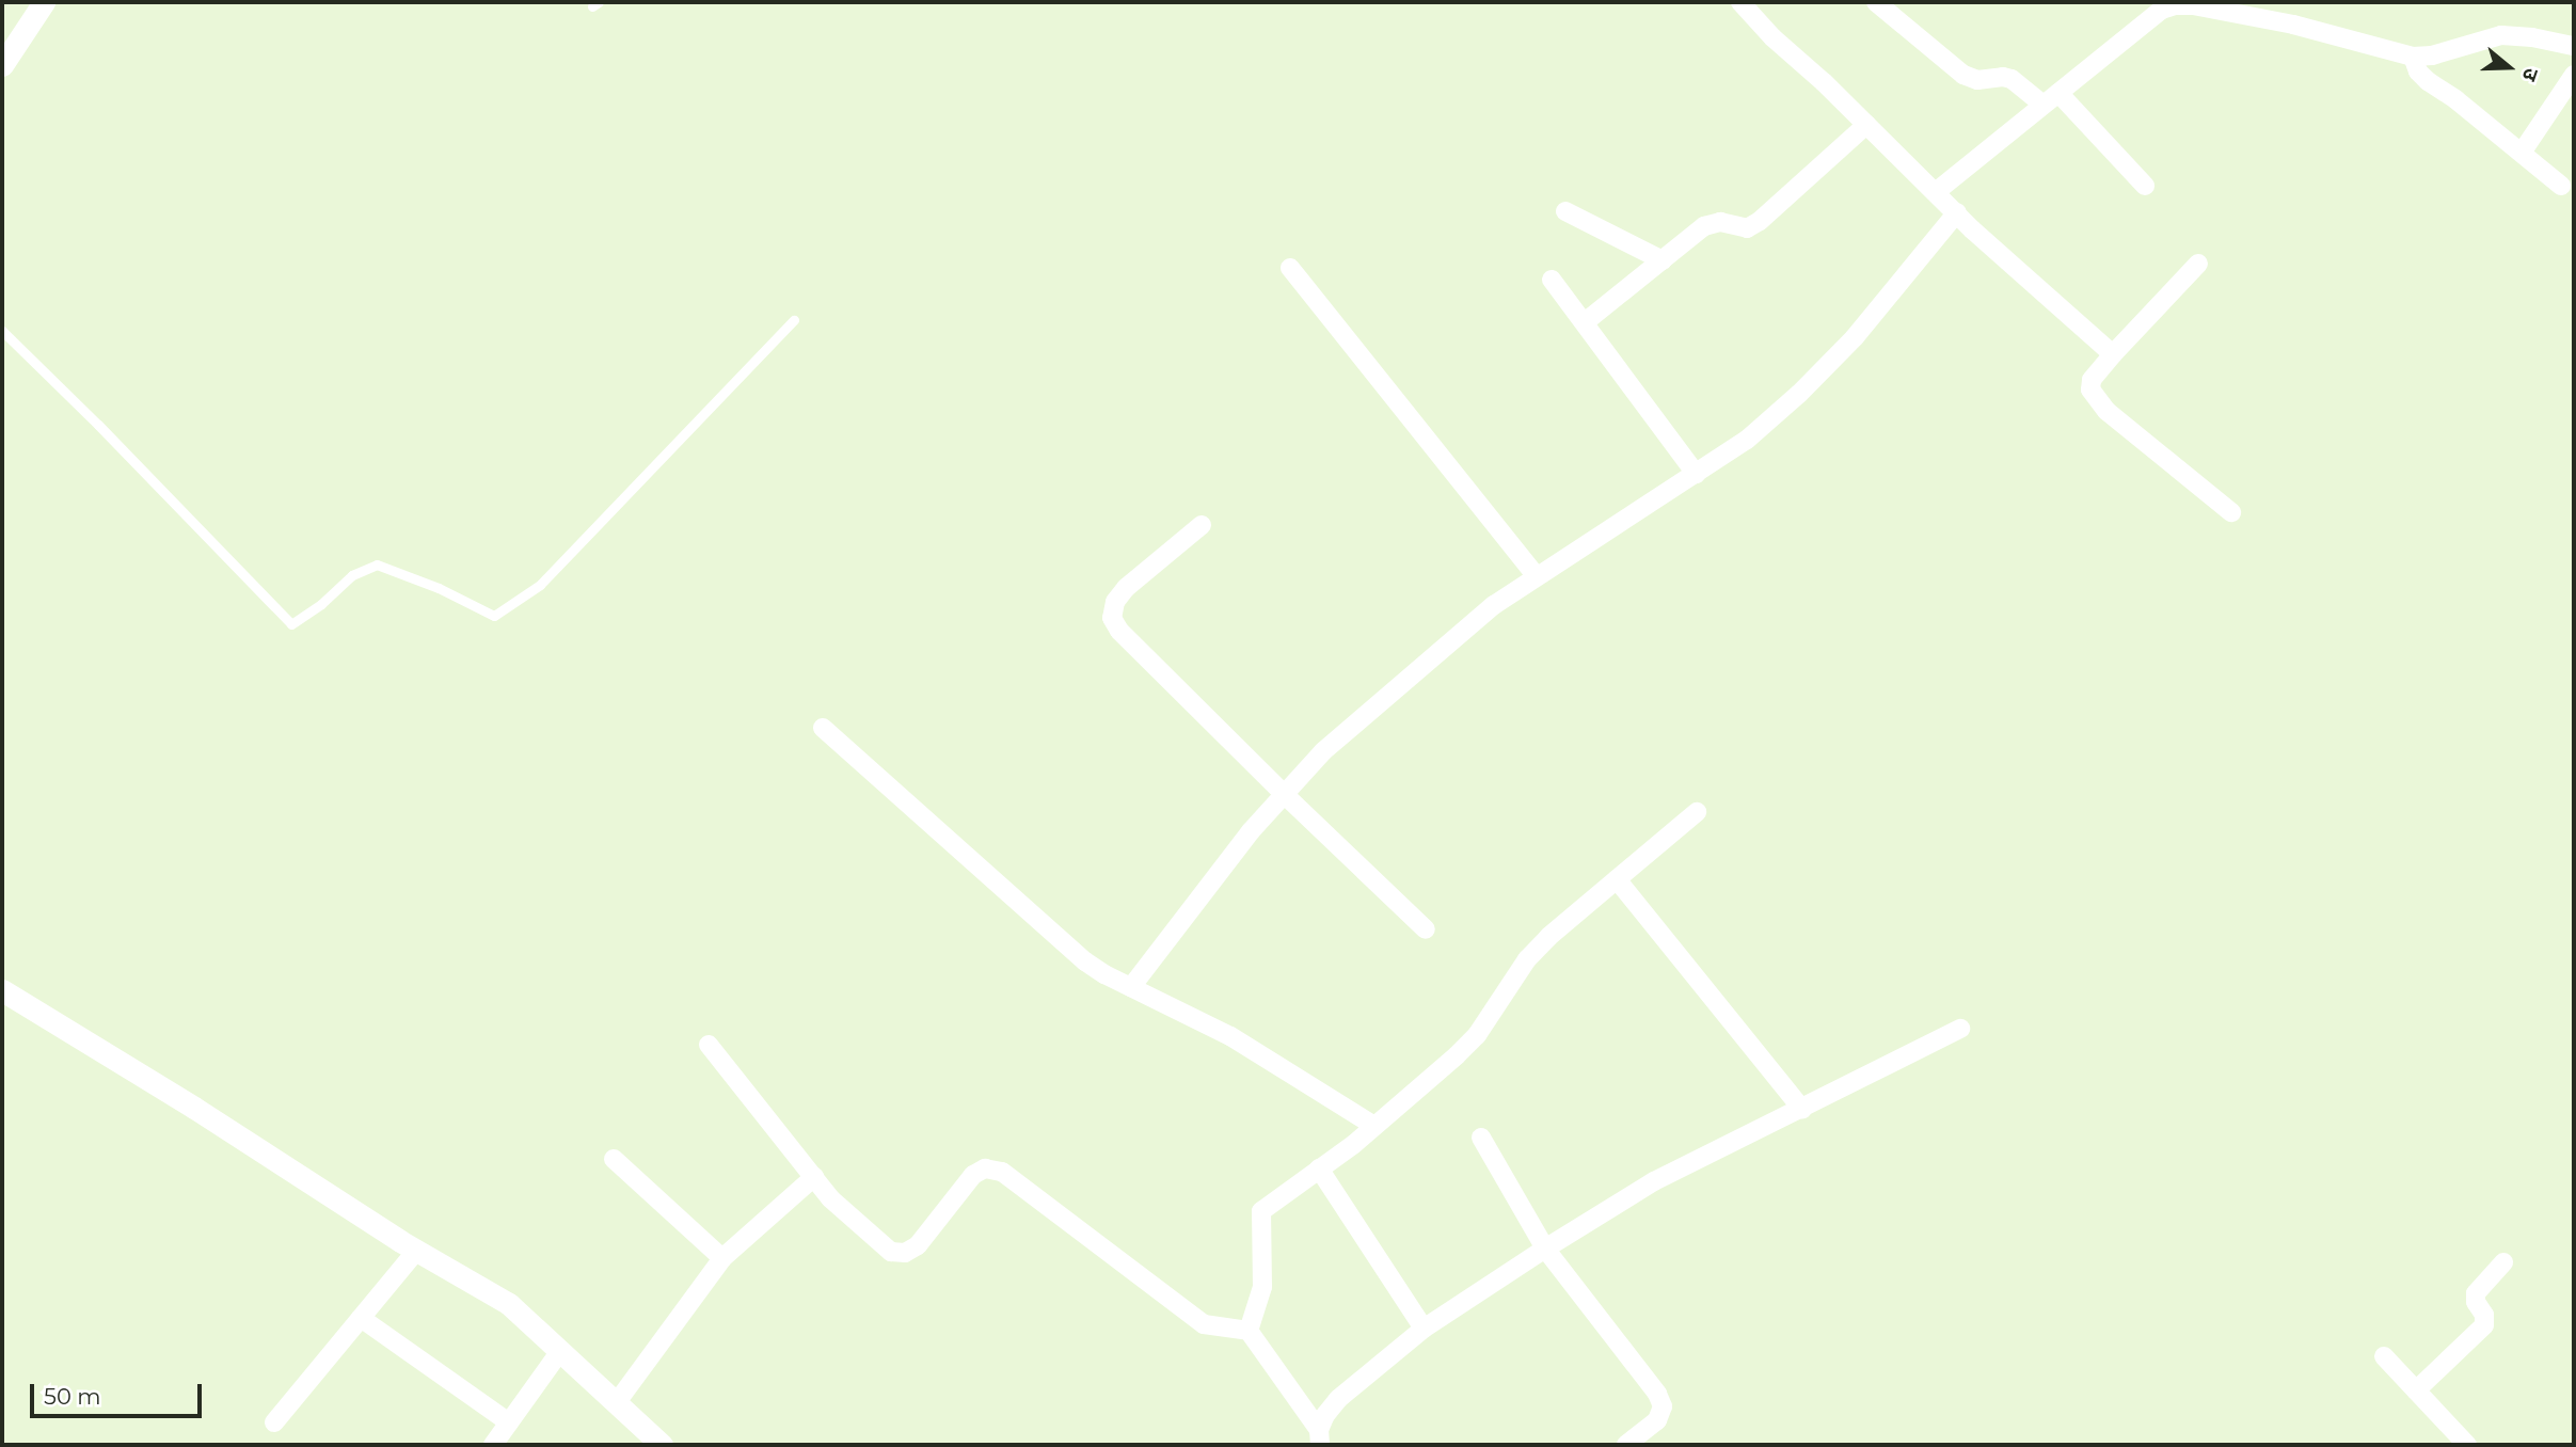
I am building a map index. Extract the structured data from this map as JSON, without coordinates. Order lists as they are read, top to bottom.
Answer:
{
  "scale_bar": "50 m",
  "north": "right"
}
